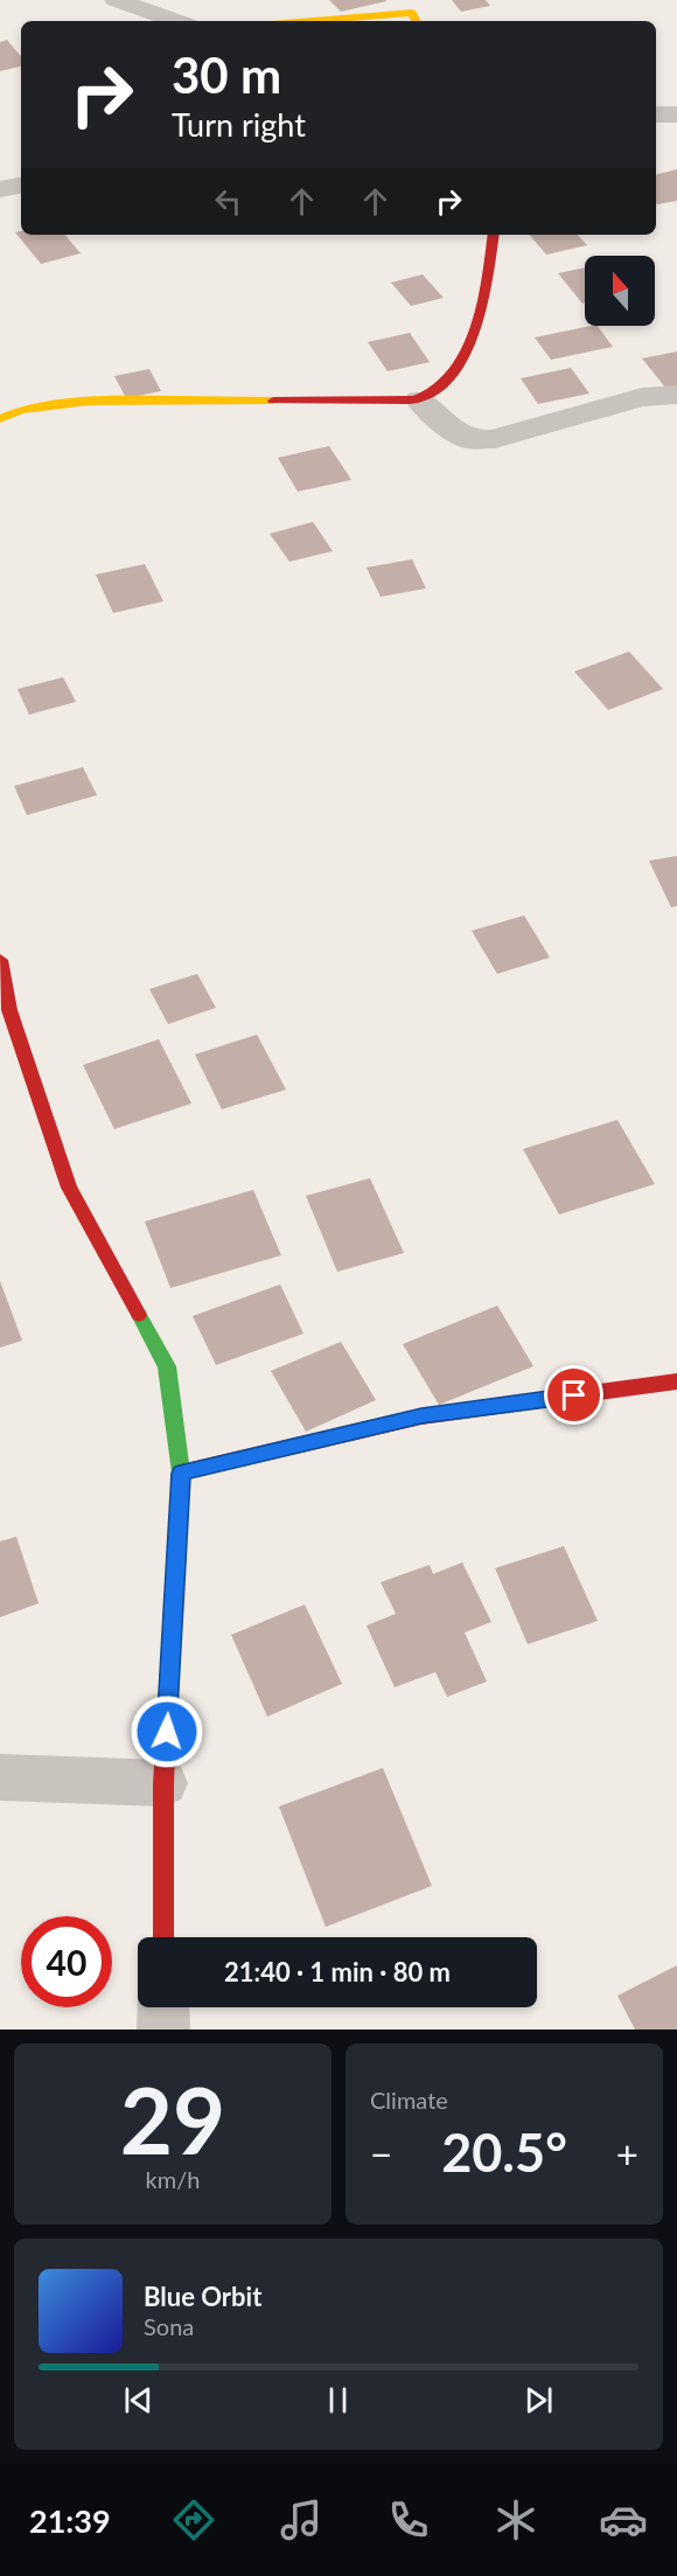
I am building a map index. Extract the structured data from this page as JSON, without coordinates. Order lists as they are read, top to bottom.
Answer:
{
  "north": "top",
  "page": {
    "turn": ["30 m", "Turn right"],
    "limit": "40",
    "trip": "21:40 · 1 min · 80 m",
    "tile": [
      ["29", "km/h"],
      "Climate"
    ],
    "heat": ["−", "20.5°", "+"],
    "song": ["Blue Orbit", "Sona"],
    "tabs": "21:39"
  }
}
